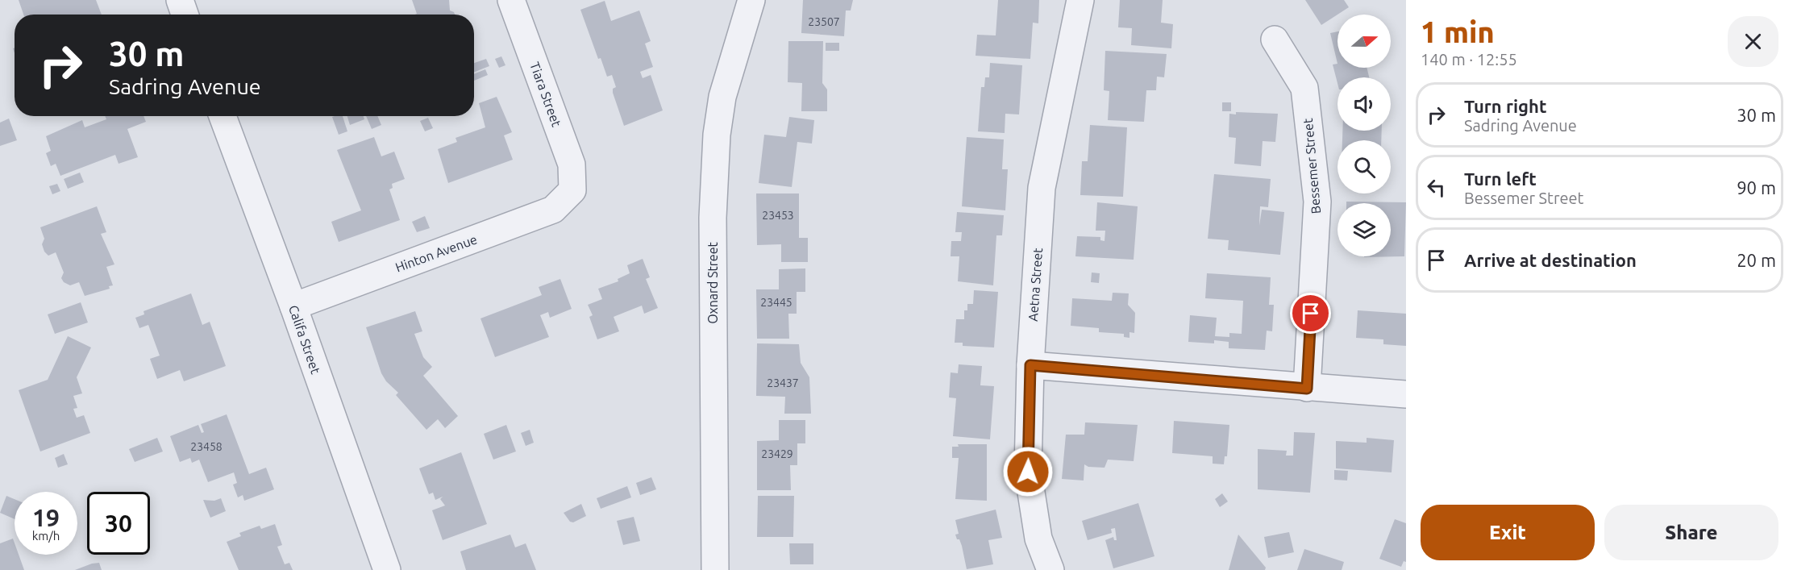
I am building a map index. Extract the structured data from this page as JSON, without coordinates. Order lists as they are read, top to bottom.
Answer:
{
  "streets": {
    "street": [
      "Tiara Street",
      "Bessemer Street",
      "Hinton Avenue",
      "Oxnard Street",
      "Aetna Street",
      "Califa Street"
    ]
  },
  "crossings": [
    ["Tiara Street", "Hinton Avenue"],
    ["Hinton Avenue", "Califa Street"]
  ],
  "house_numbers": [
    "23507",
    "23453",
    "23445",
    "23437",
    "23458",
    "23429"
  ],
  "north": "right",
  "page": {
    "heading": ["1 min", "140 m · 12:55"],
    "turn": ["30 m", "Sadring Avenue"],
    "list": [
      {
        "name": "Turn right",
        "note": "Sadring Avenue",
        "value": "30 m"
      },
      {
        "name": "Turn left",
        "note": "Bessemer Street",
        "value": "90 m"
      },
      {
        "name": "Arrive at destination",
        "value": "20 m"
      }
    ],
    "speed": "19 km/h",
    "limit": "30",
    "buttons": ["Exit", "Share"]
  }
}
